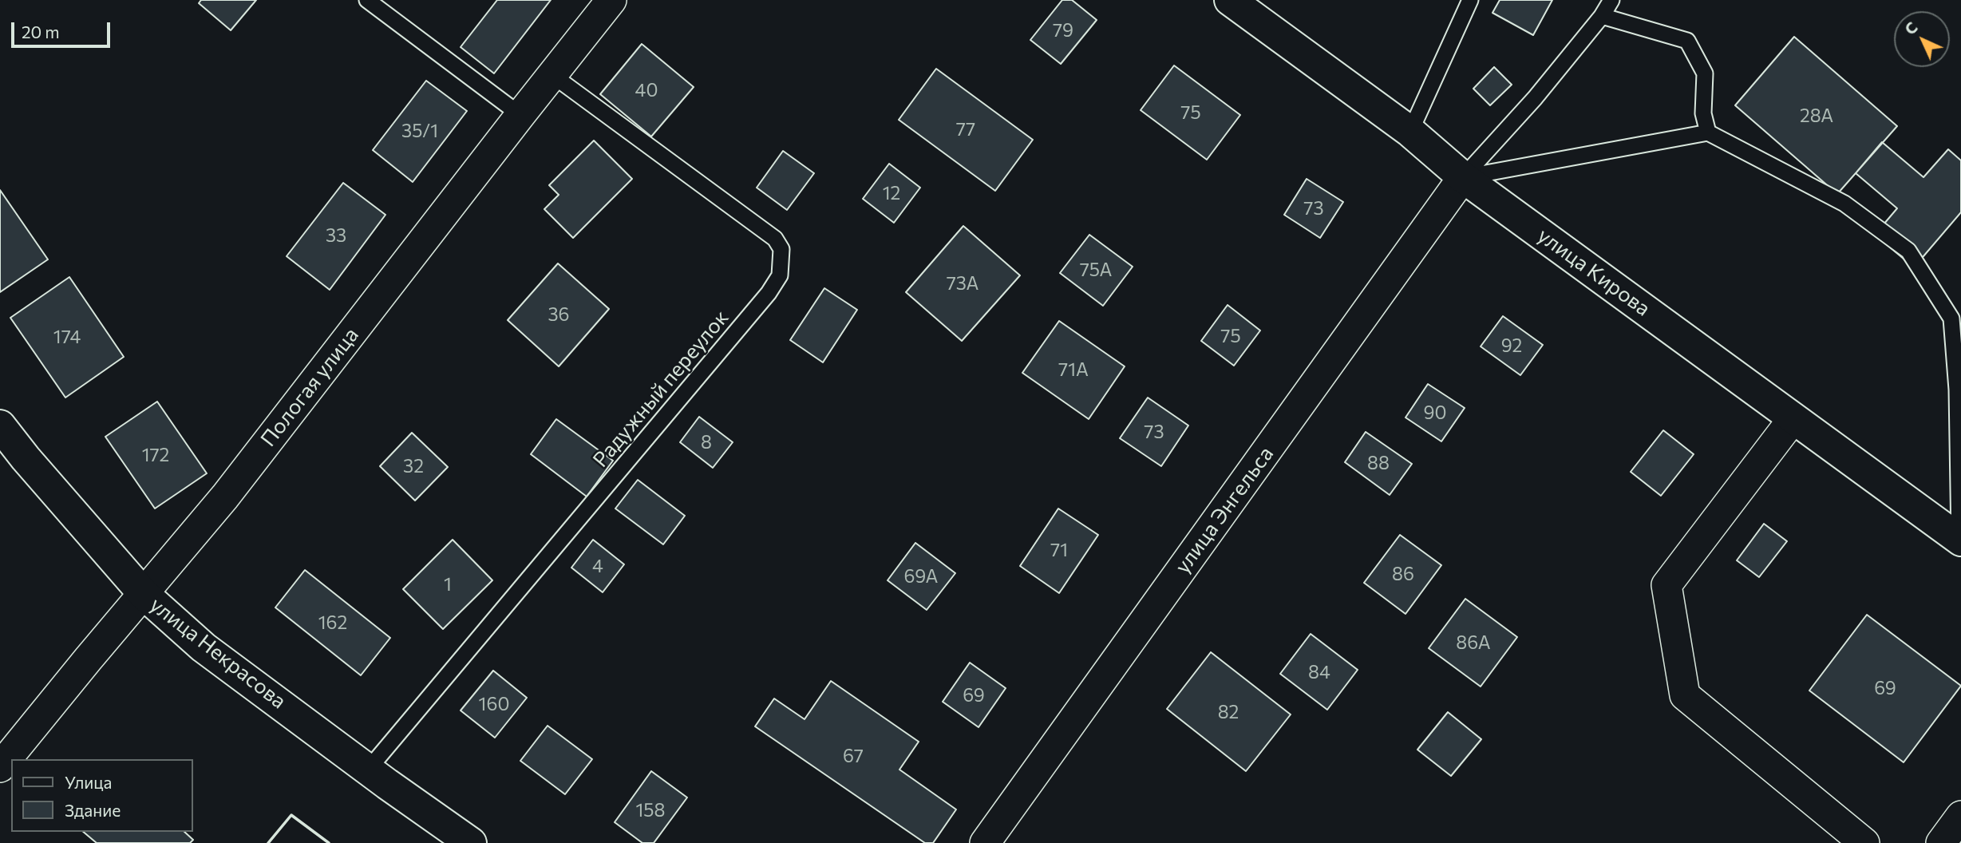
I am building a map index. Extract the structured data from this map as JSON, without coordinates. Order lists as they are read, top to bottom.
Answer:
{
  "streets": {
    "highway": ["улица Кирова", "улица Некрасова"],
    "street": ["Пологая улица", "улица Энгельса"],
    "lane": ["Радужный переулок"]
  },
  "crossings": [
    ["улица Кирова", "улица Энгельса"],
    ["Пологая улица", "Радужный переулок"],
    ["Пологая улица", "улица Некрасова"],
    ["Радужный переулок", "улица Некрасова"]
  ],
  "house_numbers": [
    "79",
    "40",
    "75",
    "28А",
    "77",
    "35/1",
    "12",
    "73",
    "33",
    "75А",
    "73А",
    "36",
    "75",
    "174",
    "92",
    "71А",
    "90",
    "73",
    "8",
    "172",
    "88",
    "32",
    "71",
    "4",
    "86",
    "69А",
    "1",
    "162",
    "86А",
    "84",
    "69",
    "69",
    "160",
    "82",
    "67",
    "158"
  ],
  "legend": ["Улица", "Здание"],
  "scale_bar": "20 m",
  "north": "top left"
}
